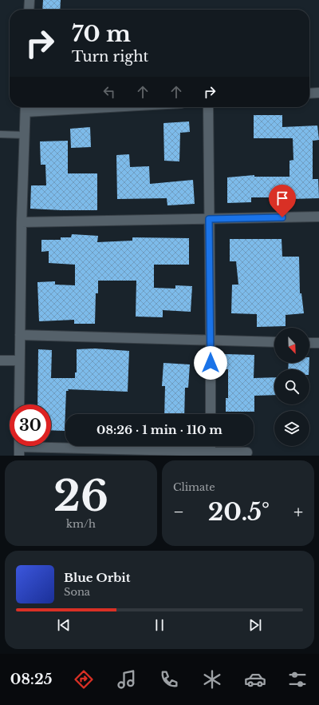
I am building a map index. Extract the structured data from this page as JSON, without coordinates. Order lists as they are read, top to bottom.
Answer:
{
  "north": "bottom right",
  "page": {
    "turn": ["70 m", "Turn right"],
    "limit": "30",
    "trip": "08:26 · 1 min · 110 m",
    "tile": [
      ["26", "km/h"],
      "Climate"
    ],
    "heat": ["−", "20.5°", "+"],
    "song": ["Blue Orbit", "Sona"],
    "tabs": "08:25"
  }
}
